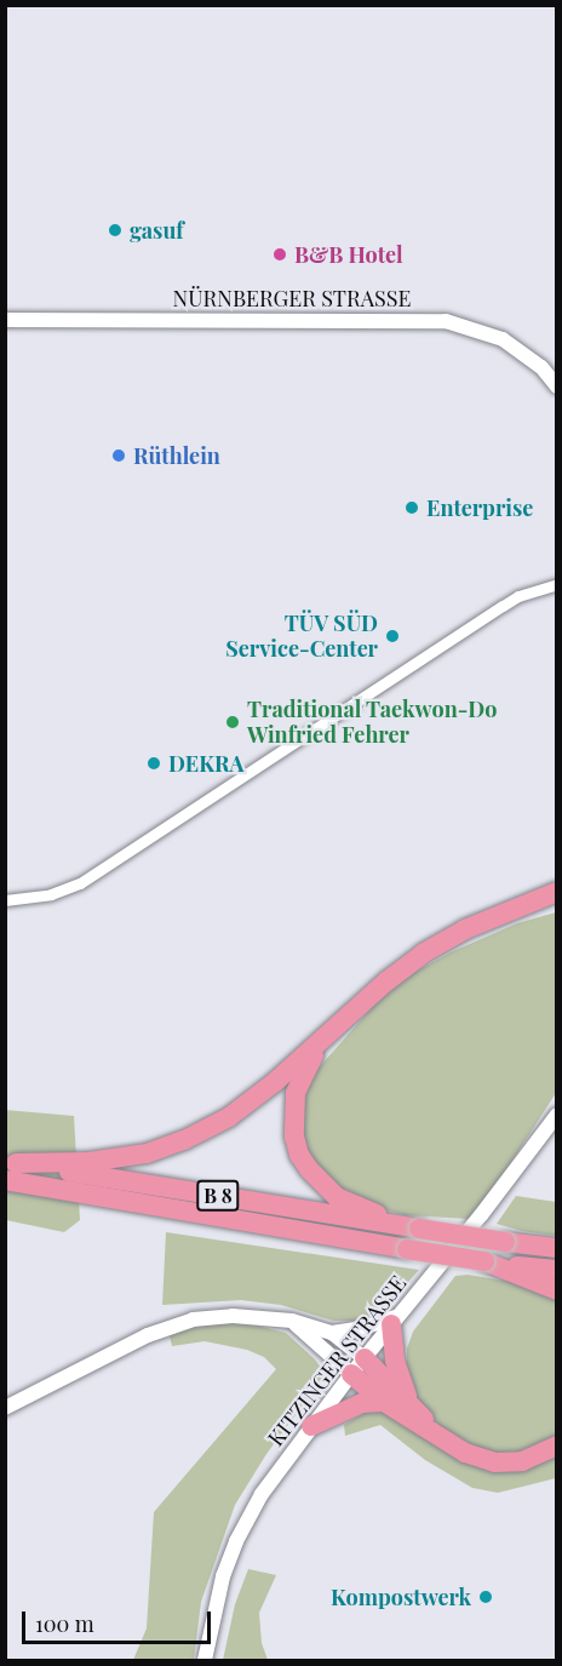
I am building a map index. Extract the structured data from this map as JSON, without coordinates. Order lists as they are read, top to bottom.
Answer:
{
  "streets": {
    "highway": ["B 8"],
    "street": ["NÜRNBERGER STRASSE", "KITZINGER STRASSE"]
  },
  "places": [
    "gasuf",
    "B&B Hotel",
    "Rüthlein",
    "Enterprise",
    "TÜV SÜD Service-Center",
    "Traditional Taekwon-Do Winfried Fehrer",
    "DEKRA",
    "Kompostwerk"
  ],
  "scale_bar": "100 m"
}
